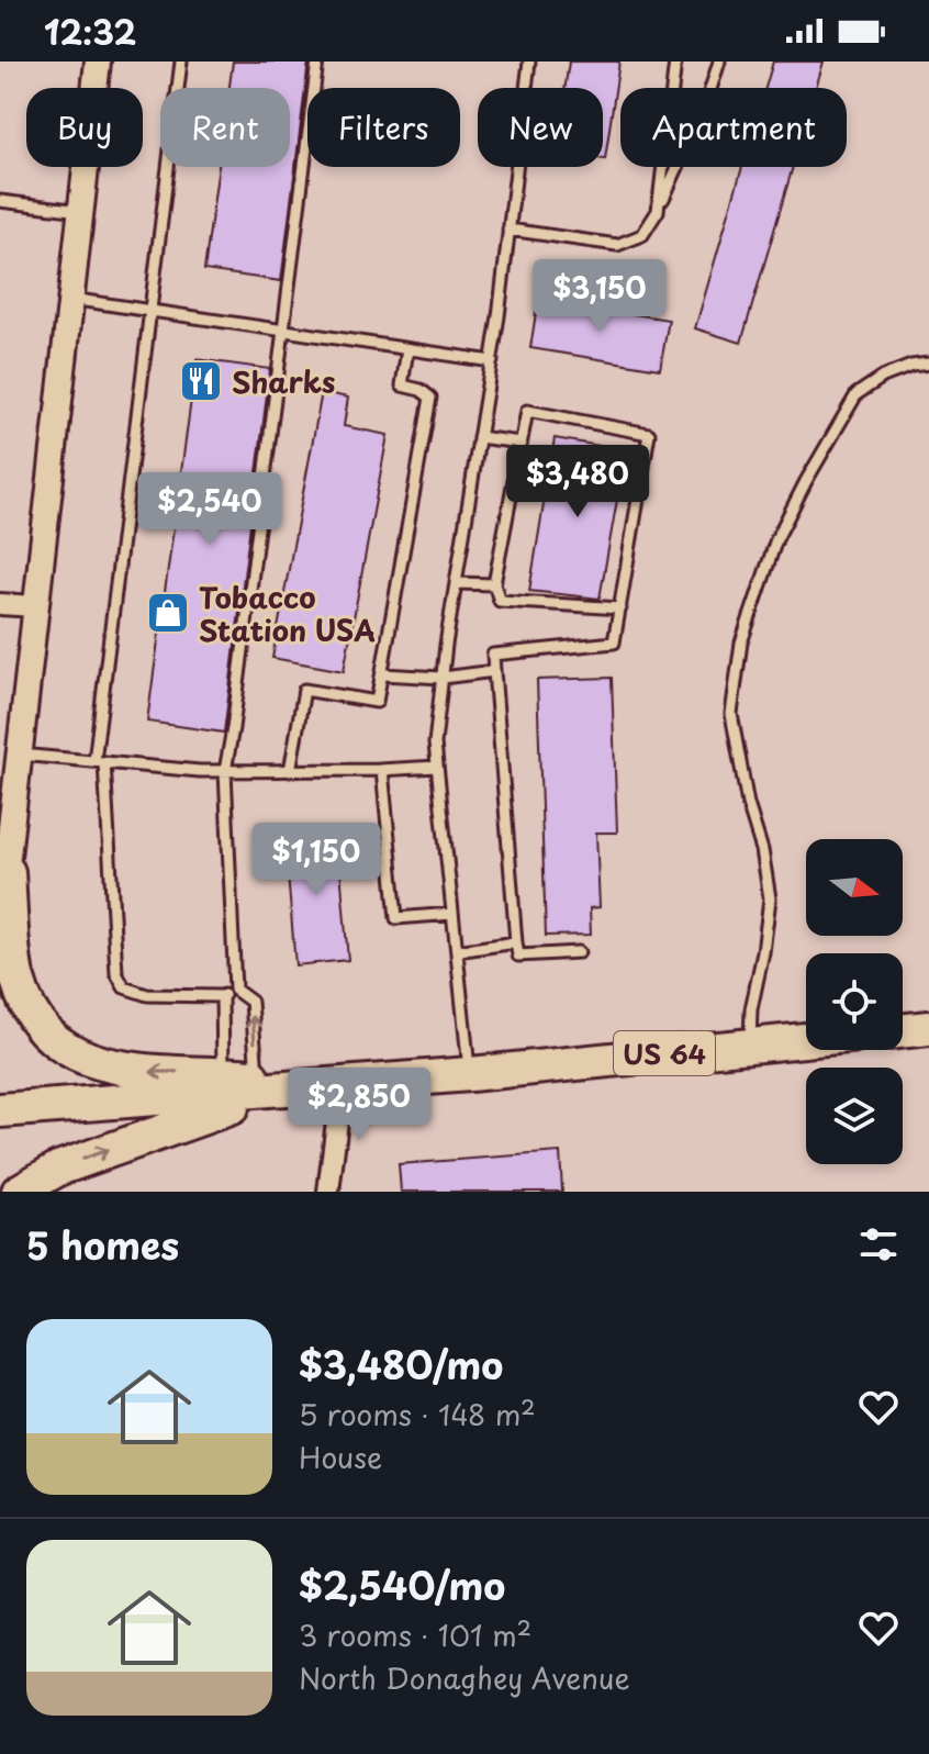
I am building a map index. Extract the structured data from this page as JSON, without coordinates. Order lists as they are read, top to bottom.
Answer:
{
  "streets": {
    "main road": ["US 64"]
  },
  "places": {
    "restaurant": ["Sharks"],
    "shop": ["Tobacco Station USA"]
  },
  "north": "right",
  "page": {
    "status": "12:32",
    "chip": [
      "Buy",
      "Rent",
      "Filters",
      "New",
      "Apartment"
    ],
    "price": [
      "$3,150",
      "$3,480",
      "$2,540",
      "$1,150",
      "$2,850"
    ],
    "heading": "5 homes",
    "list": [
      {
        "name": "$3,480/mo",
        "note": "5 rooms · 148 m² · House"
      },
      {
        "name": "$2,540/mo",
        "note": "3 rooms · 101 m² · North Donaghey Avenue"
      }
    ]
  }
}
